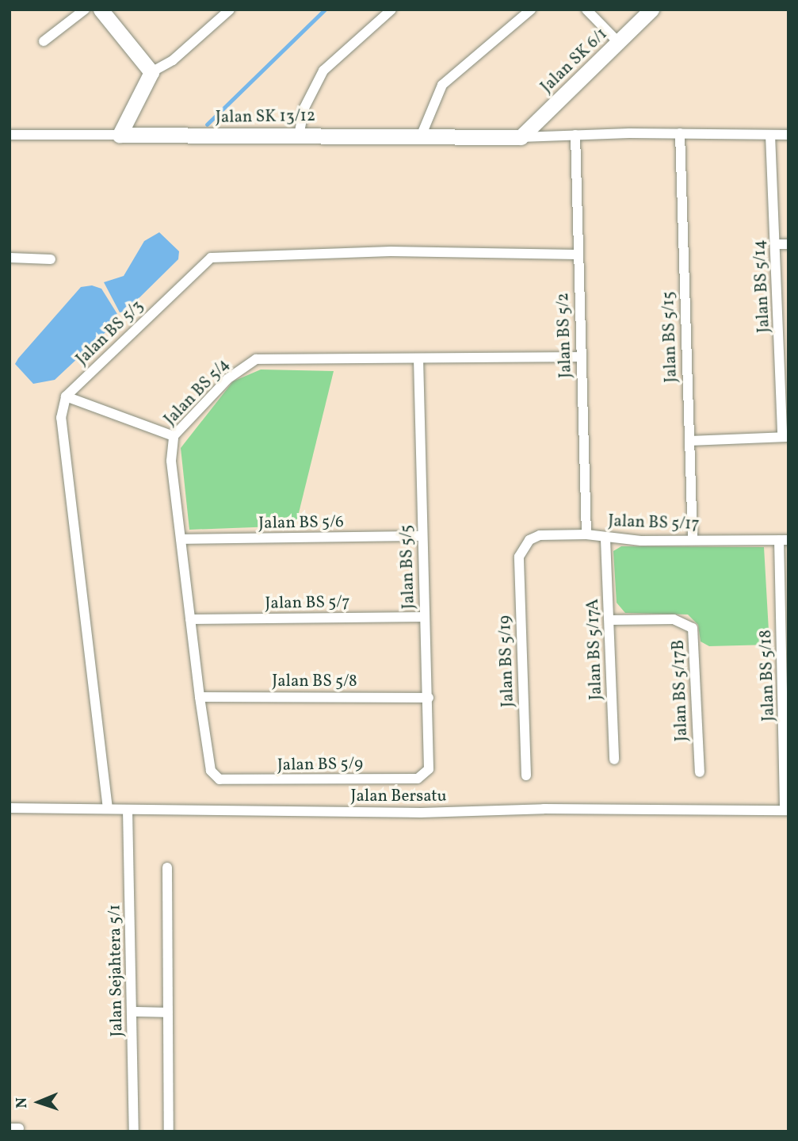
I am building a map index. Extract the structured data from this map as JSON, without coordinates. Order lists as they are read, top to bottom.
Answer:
{
  "streets": {
    "street": [
      "Jalan SK 6/1",
      "Jalan SK 13/12",
      "Jalan BS 5/14",
      "Jalan BS 5/3",
      "Jalan BS 5/2",
      "Jalan BS 5/15",
      "Jalan BS 5/4",
      "Jalan BS 5/6",
      "Jalan BS 5/17",
      "Jalan BS 5/5",
      "Jalan BS 5/7",
      "Jalan BS 5/17A",
      "Jalan BS 5/19",
      "Jalan BS 5/18",
      "Jalan BS 5/8",
      "Jalan BS 5/17B",
      "Jalan BS 5/9",
      "Jalan Bersatu",
      "Jalan Sejahtera 5/1"
    ]
  },
  "crossings": [
    ["Jalan SK 6/1", "Jalan SK 13/12"],
    ["Jalan BS 5/3", "Jalan BS 5/2"],
    ["Jalan BS 5/2", "Jalan BS 5/4"],
    ["Jalan BS 5/2", "Jalan BS 5/17"],
    ["Jalan BS 5/15", "Jalan BS 5/17"],
    ["Jalan BS 5/4", "Jalan BS 5/6"],
    ["Jalan BS 5/4", "Jalan BS 5/5"],
    ["Jalan BS 5/4", "Jalan BS 5/7"],
    ["Jalan BS 5/4", "Jalan BS 5/8"],
    ["Jalan BS 5/4", "Jalan BS 5/9"],
    ["Jalan BS 5/6", "Jalan BS 5/5"],
    ["Jalan BS 5/17", "Jalan BS 5/17A"],
    ["Jalan BS 5/17", "Jalan BS 5/19"],
    ["Jalan BS 5/17", "Jalan BS 5/18"],
    ["Jalan BS 5/5", "Jalan BS 5/7"],
    ["Jalan BS 5/5", "Jalan BS 5/8"],
    ["Jalan BS 5/5", "Jalan BS 5/9"],
    ["Jalan BS 5/17A", "Jalan BS 5/17B"],
    ["Jalan BS 5/18", "Jalan Bersatu"],
    ["Jalan Bersatu", "Jalan Sejahtera 5/1"]
  ],
  "north": "left"
}
